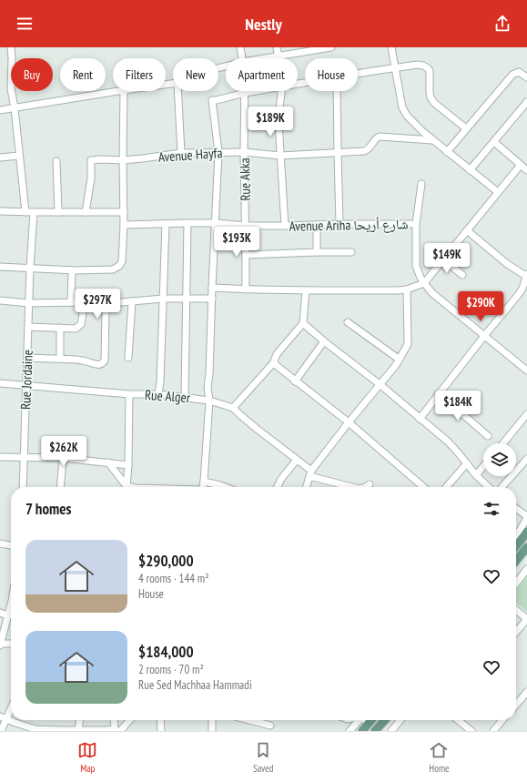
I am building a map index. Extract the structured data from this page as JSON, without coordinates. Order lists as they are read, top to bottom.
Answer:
{
  "streets": {
    "street": [
      "Avenue Hayfa",
      "Rue Akka",
      "Avenue Ariha شارع أريحا",
      "Rue Jordaine",
      "Rue Alger"
    ]
  },
  "crossings": [
    ["Avenue Hayfa", "Rue Akka"],
    ["Rue Akka", "Avenue Ariha شارع أريحا"],
    ["Rue Jordaine", "Rue Alger"]
  ],
  "page": {
    "header": "Nestly",
    "chip": [
      "Buy",
      "Rent",
      "Filters",
      "New",
      "Apartment",
      "House"
    ],
    "price": [
      "$189K",
      "$193K",
      "$149K",
      "$297K",
      "$290K",
      "$184K",
      "$262K"
    ],
    "heading": "7 homes",
    "list": [
      {
        "name": "$290,000",
        "note": "4 rooms · 144 m² · House"
      },
      {
        "name": "$184,000",
        "note": "2 rooms · 70 m² · Rue Sed Machhaa Hammadi"
      }
    ],
    "tabs": ["Map", "Saved", "Home"]
  }
}
